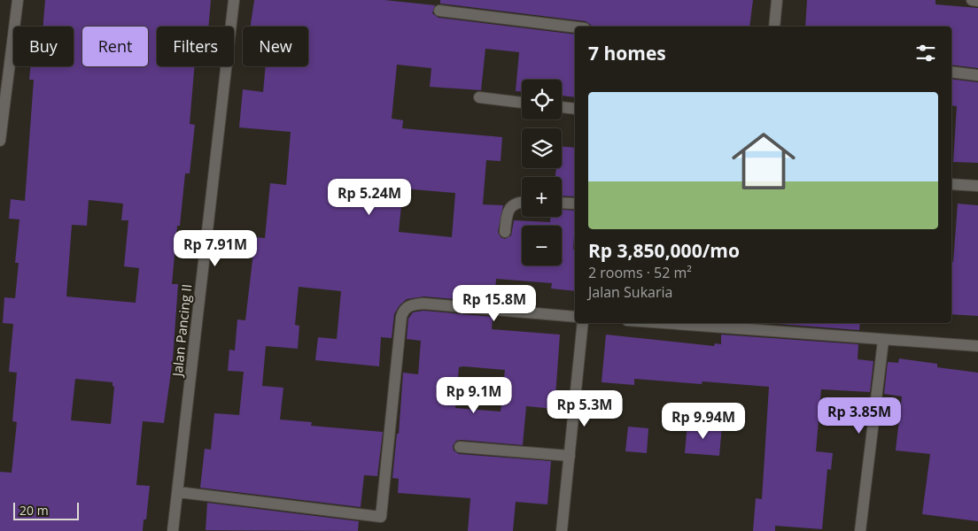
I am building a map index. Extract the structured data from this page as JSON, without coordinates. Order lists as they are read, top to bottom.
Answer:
{
  "streets": {
    "street": ["Jalan Pancing II"]
  },
  "scale_bar": "20 m",
  "page": {
    "chip": [
      "Buy",
      "Rent",
      "Filters",
      "New"
    ],
    "heading": "7 homes",
    "map_buttons": ["+", "−"],
    "list": [
      {
        "name": "Rp 3,850,000/mo",
        "note": "2 rooms · 52 m² · Jalan Sukaria"
      }
    ],
    "price": [
      "Rp 5.24M",
      "Rp 7.91M",
      "Rp 15.8M",
      "Rp 9.1M",
      "Rp 5.3M",
      "Rp 3.85M",
      "Rp 9.94M"
    ],
    "scale": "20 m"
  }
}
